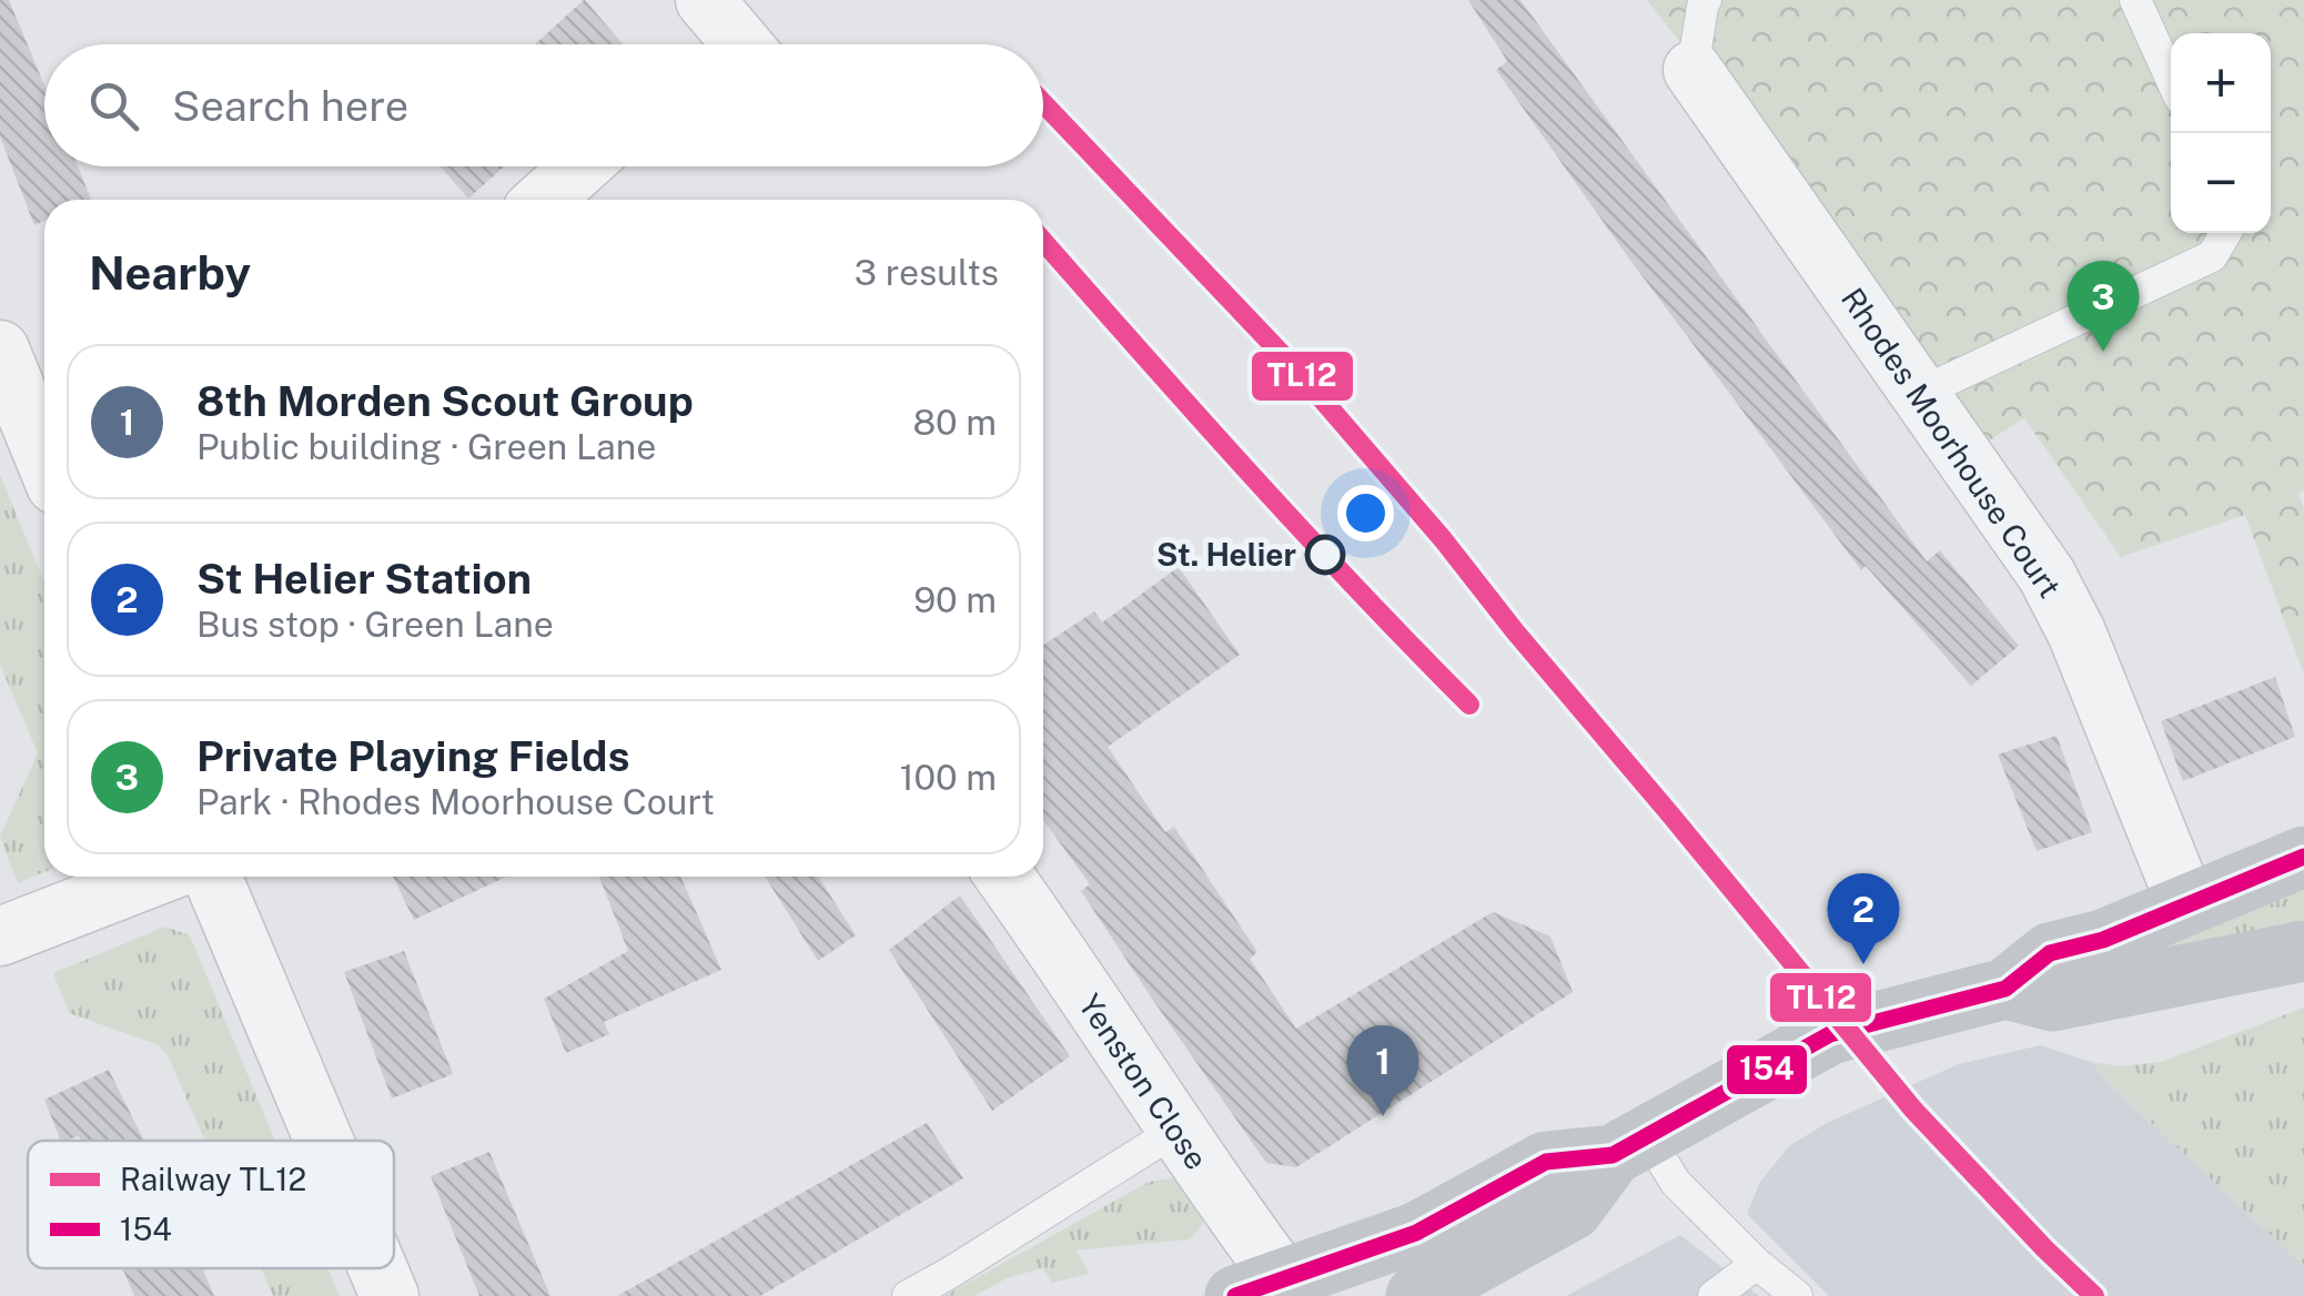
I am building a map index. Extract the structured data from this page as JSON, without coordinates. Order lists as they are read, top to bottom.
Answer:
{
  "streets": {
    "street": ["Rhodes Moorhouse Court", "Yenston Close"]
  },
  "places": ["St. Helier"],
  "lines": ["rail line TL12", "transit line 154"],
  "legend": ["Railway TL12", "154"],
  "page": {
    "map_buttons": ["+", "−"],
    "search": "Search here",
    "heading": ["Nearby", "3 results"],
    "pins": ["3", "2", "1"],
    "list": [
      {
        "mark": "1",
        "name": "8th Morden Scout Group",
        "note": "Public building · Green Lane",
        "value": "80 m"
      },
      {
        "mark": "2",
        "name": "St Helier Station",
        "note": "Bus stop · Green Lane",
        "value": "90 m"
      },
      {
        "mark": "3",
        "name": "Private Playing Fields",
        "note": "Park · Rhodes Moorhouse Court",
        "value": "100 m"
      }
    ]
  }
}
